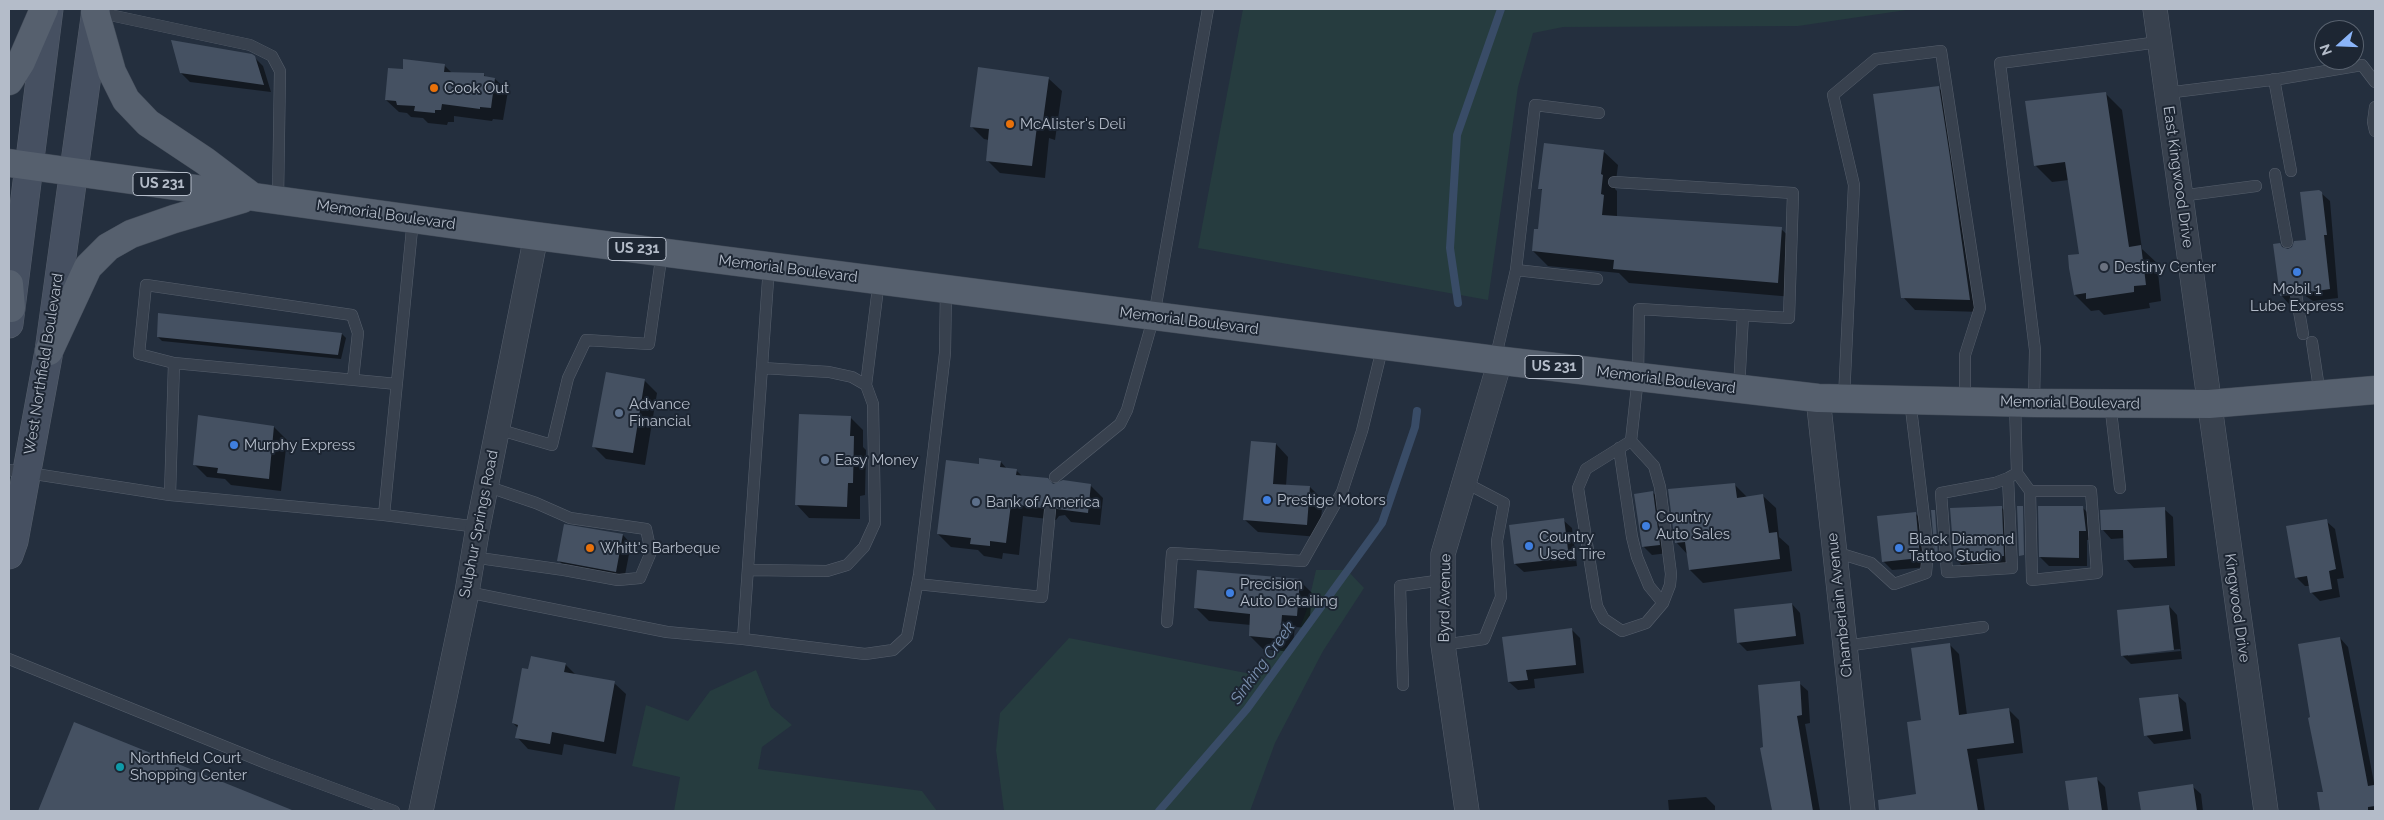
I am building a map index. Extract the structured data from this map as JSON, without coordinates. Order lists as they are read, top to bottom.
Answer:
{
  "streets": {
    "main road": ["US 231", "Memorial Boulevard", "West Northfield Boulevard"],
    "street": [
      "East Kingwood Drive",
      "Sulphur Springs Road",
      "Byrd Avenue",
      "Chamberlain Avenue",
      "Kingwood Drive"
    ]
  },
  "crossings": [
    ["East Kingwood Drive", "Memorial Boulevard"],
    ["East Kingwood Drive", "Kingwood Drive"],
    ["Memorial Boulevard", "West Northfield Boulevard"],
    ["Memorial Boulevard", "Sulphur Springs Road"],
    ["Memorial Boulevard", "Byrd Avenue"],
    ["Memorial Boulevard", "Chamberlain Avenue"],
    ["Memorial Boulevard", "Kingwood Drive"]
  ],
  "water": ["Sinking Creek"],
  "places": [
    "Cook Out",
    "McAlister's Deli",
    "Destiny Center",
    "Mobil 1 Lube Express",
    "Advance Financial",
    "Murphy Express",
    "Easy Money",
    "Prestige Motors",
    "Bank of America",
    "Country Auto Sales",
    "Country Used Tire",
    "Whitt's Barbeque",
    "Black Diamond Tattoo Studio",
    "Precision Auto Detailing",
    "Northfield Court Shopping Center"
  ],
  "north": "left"
}
